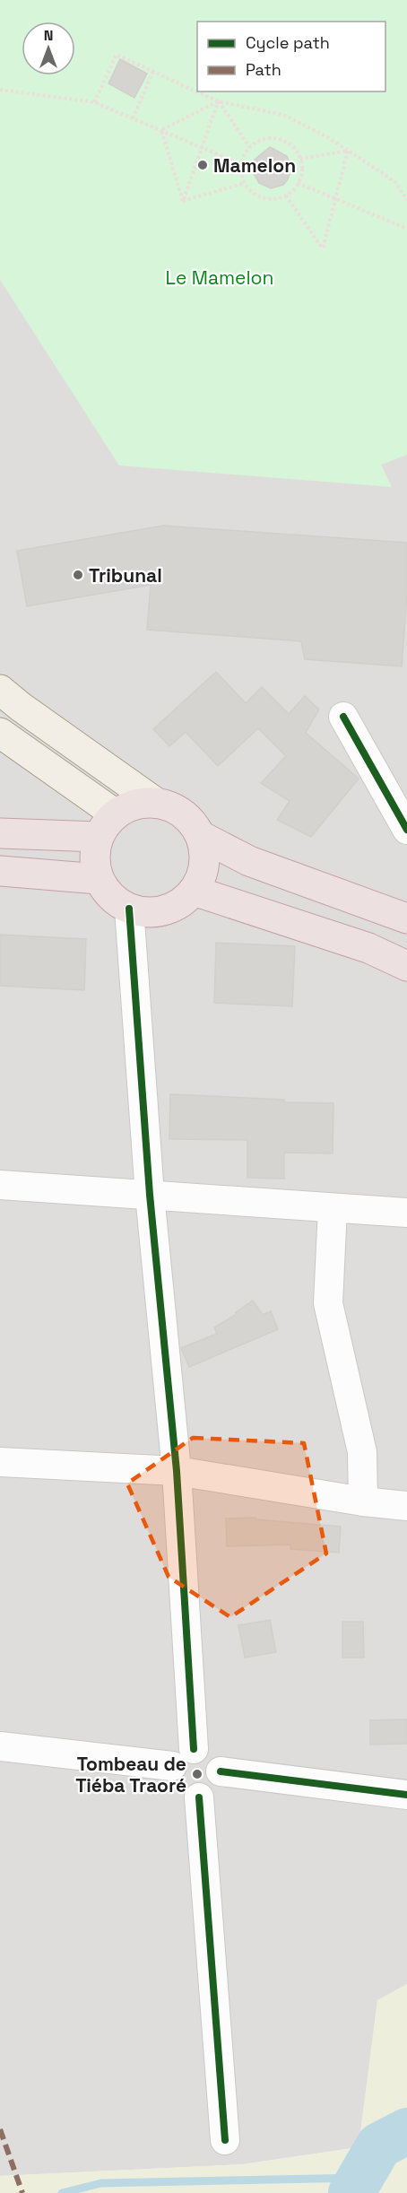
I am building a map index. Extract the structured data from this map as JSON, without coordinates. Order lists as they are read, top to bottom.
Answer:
{
  "parks": ["Le Mamelon"],
  "places": ["Mamelon", "Tribunal", "Tombeau de Tiéba Traoré"],
  "legend": ["Cycle path", "Path"],
  "north": "top"
}
